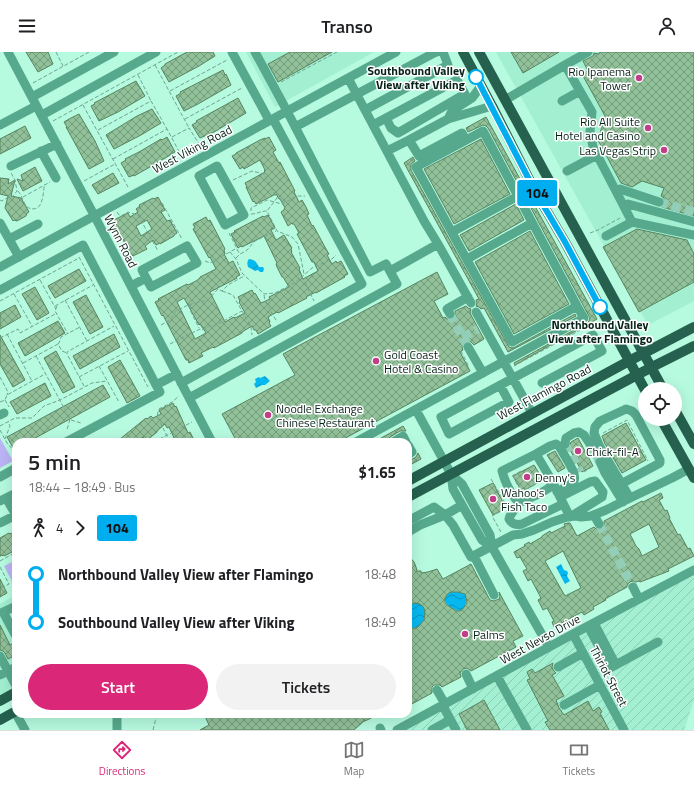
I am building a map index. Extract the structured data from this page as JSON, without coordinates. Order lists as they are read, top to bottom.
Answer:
{
  "streets": {
    "main road": ["West Flamingo Road"],
    "street": [
      "West Viking Road",
      "Wynn Road",
      "West Nevso Drive",
      "Thiriot Street"
    ]
  },
  "crossings": [
    ["West Viking Road", "Wynn Road"],
    ["West Nevso Drive", "Thiriot Street"]
  ],
  "places": [
    "Southbound Valley View after Viking",
    "Rio Ipanema Tower",
    "Rio All Suite Hotel and Casino",
    "Las Vegas Strip",
    "Northbound Valley View after Flamingo",
    "Gold Coast Hotel & Casino",
    "Noodle Exchange Chinese Restaurant",
    "Chick-fil-A",
    "Denny's",
    "Wahoo's Fish Taco",
    "Palms"
  ],
  "lines": ["bus line 104"],
  "page": {
    "header": "Transo",
    "on_map": "104",
    "heading": ["5 min", "18:44 – 18:49 · Bus", "$1.65"],
    "legs": ["4", "104"],
    "list": [
      {
        "name": "Northbound Valley View after Flamingo",
        "value": "18:48"
      },
      {
        "name": "Southbound Valley View after Viking",
        "value": "18:49"
      }
    ],
    "buttons": ["Start", "Tickets"],
    "tabs": ["Directions", "Map", "Tickets"]
  }
}
